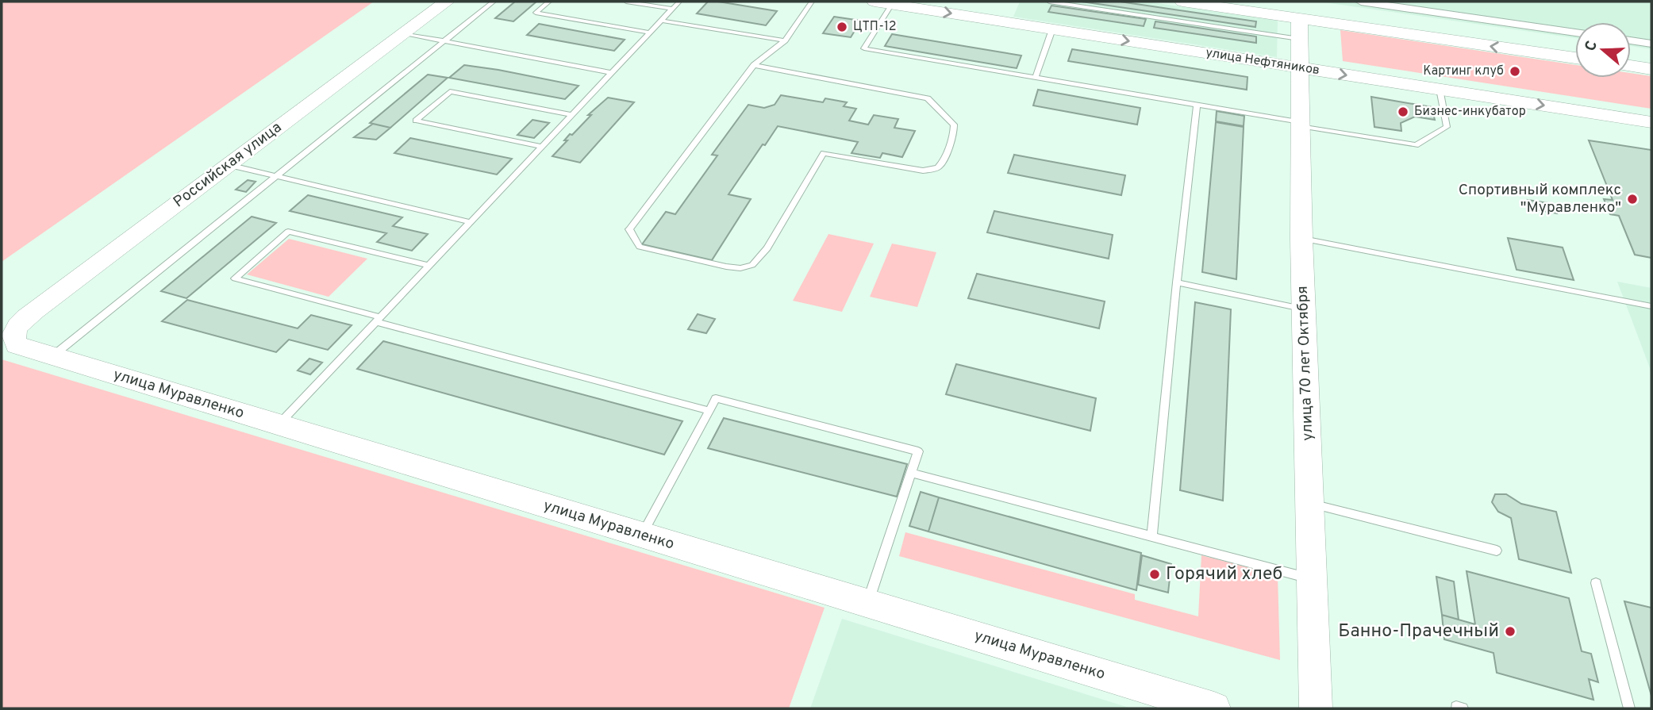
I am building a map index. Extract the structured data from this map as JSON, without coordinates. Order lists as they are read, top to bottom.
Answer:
{
  "streets": {
    "street": [
      "улица Нефтяников",
      "Российская улица",
      "улица 70 лет Октября",
      "улица Муравленко"
    ]
  },
  "crossings": [
    ["улица Нефтяников", "улица 70 лет Октября"],
    ["Российская улица", "улица Муравленко"]
  ],
  "places": [
    "ЦТП-12",
    "Картинг клуб",
    "Бизнес-инкубатор",
    "Спортивный комплекс \"Муравленко\"",
    "Горячий хлеб",
    "Банно-Прачечный"
  ],
  "north": "left"
}
